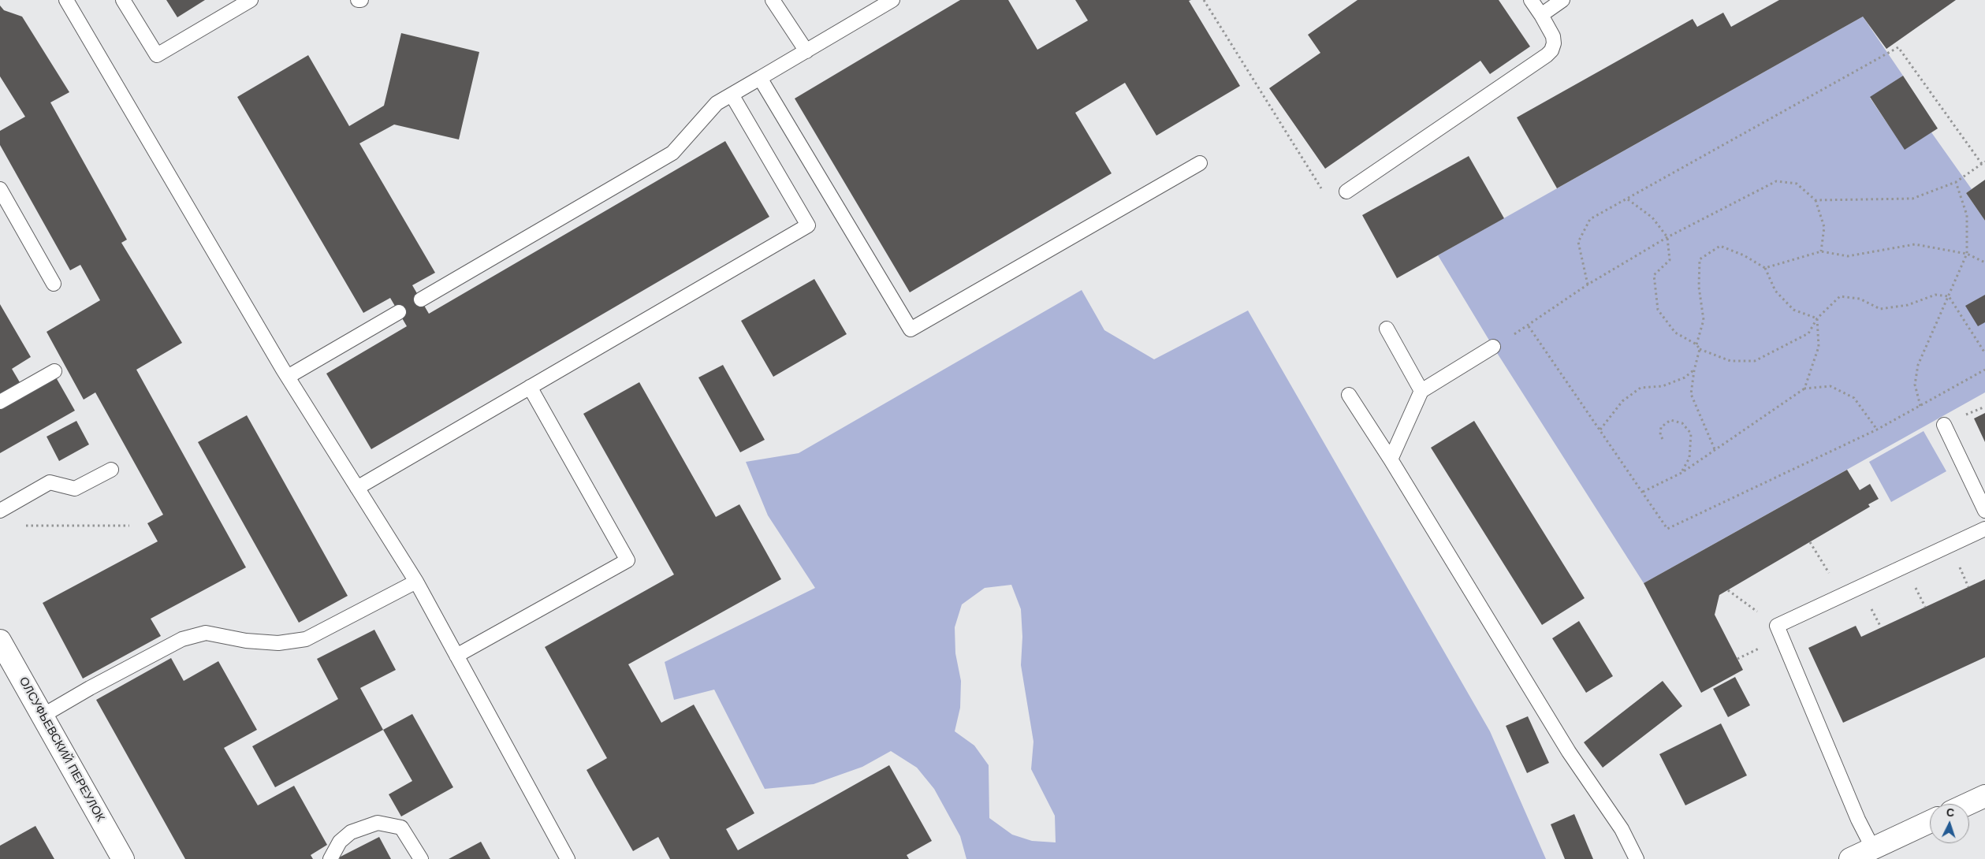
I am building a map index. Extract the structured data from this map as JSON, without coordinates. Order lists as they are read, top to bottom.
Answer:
{
  "streets": {
    "street": ["ОЛСУФЬЕВСКИЙ ПЕРЕУЛОК"]
  },
  "north": "top"
}
